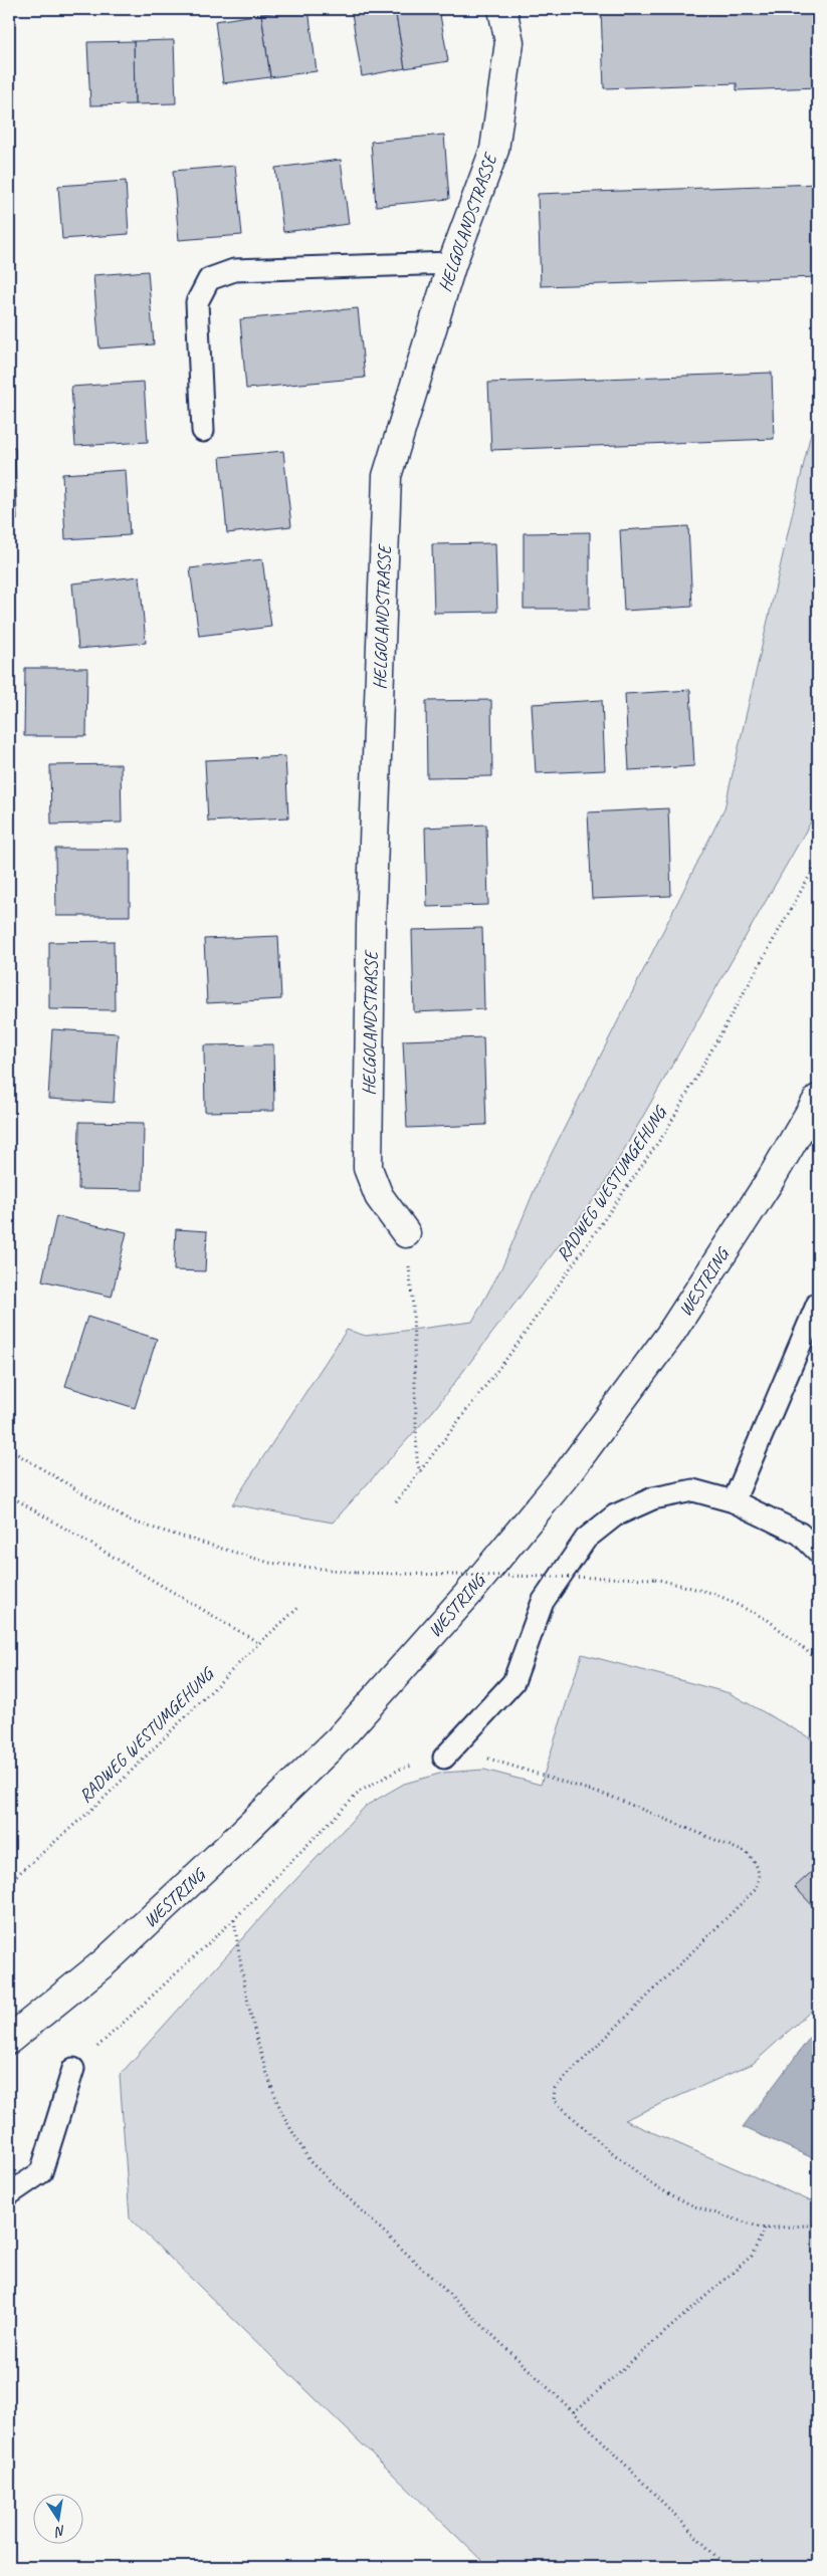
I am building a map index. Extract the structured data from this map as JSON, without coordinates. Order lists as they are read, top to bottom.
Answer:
{
  "streets": {
    "street": ["HELGOLANDSTRASSE", "WESTRING"],
    "path": ["RADWEG WESTUMGEHUNG"]
  },
  "north": "bottom"
}
